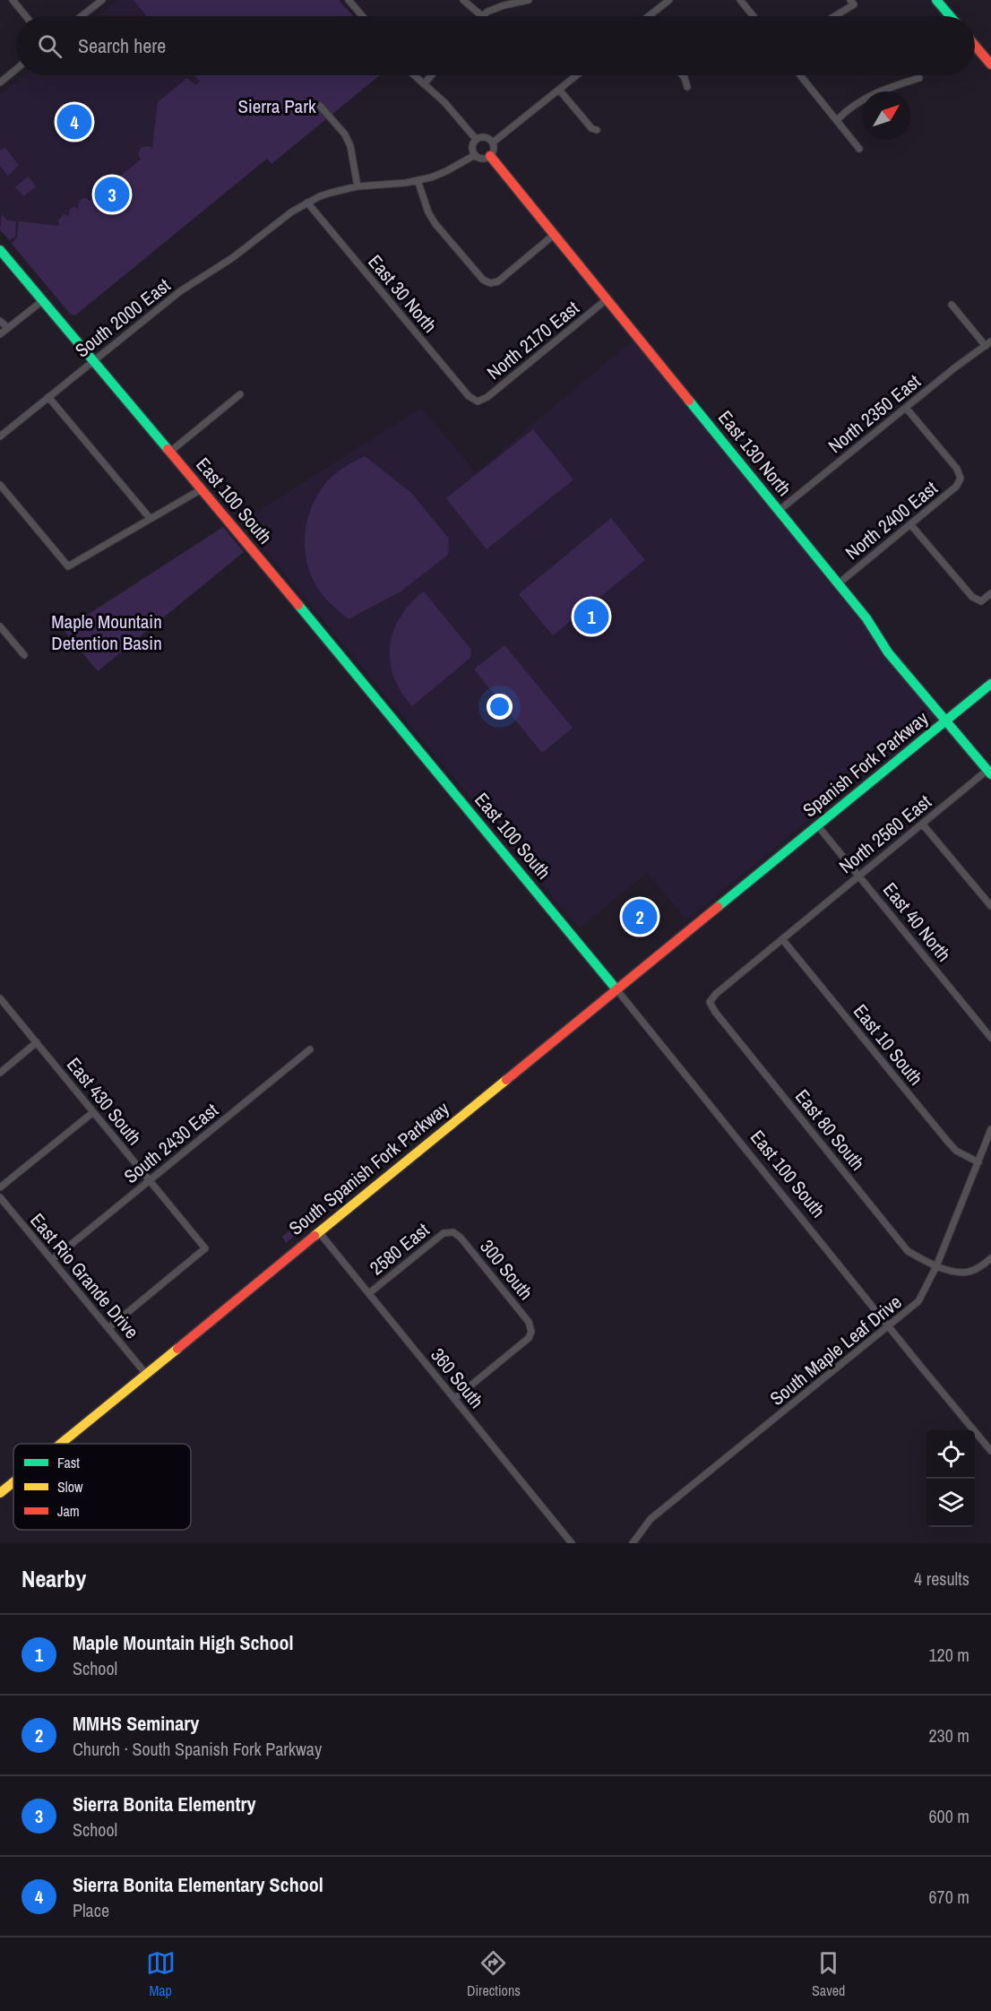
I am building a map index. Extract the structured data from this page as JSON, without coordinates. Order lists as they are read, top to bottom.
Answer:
{
  "streets": {
    "street": [
      "East 30 North",
      "South 2000 East",
      "North 2170 East",
      "North 2350 East",
      "East 130 North",
      "East 100 South",
      "North 2400 East",
      "Spanish Fork Parkway",
      "North 2560 East",
      "East 40 North",
      "East 10 South",
      "East 430 South",
      "East 80 South",
      "South 2430 East",
      "South Spanish Fork Parkway",
      "2580 East",
      "300 South",
      "East Rio Grande Drive",
      "South Maple Leaf Drive",
      "360 South"
    ]
  },
  "crossings": [
    ["East 30 North", "South 2000 East"],
    ["East 30 North", "North 2170 East"],
    ["South 2000 East", "East 130 North"],
    ["South 2000 East", "East 100 South"],
    ["North 2170 East", "East 130 North"],
    ["North 2350 East", "East 130 North"],
    ["North 2350 East", "North 2400 East"],
    ["East 130 North", "North 2400 East"],
    ["East 130 North", "Spanish Fork Parkway"],
    ["East 130 North", "North 2560 East"],
    ["East 100 South", "South Spanish Fork Parkway"],
    ["East 100 South", "South Maple Leaf Drive"],
    ["Spanish Fork Parkway", "East 40 North"],
    ["Spanish Fork Parkway", "South Spanish Fork Parkway"],
    ["North 2560 East", "East 40 North"],
    ["North 2560 East", "East 10 South"],
    ["North 2560 East", "East 80 South"],
    ["East 10 South", "South Maple Leaf Drive"],
    ["East 430 South", "South 2430 East"],
    ["East 430 South", "East Rio Grande Drive"],
    ["East 80 South", "South Maple Leaf Drive"],
    ["South 2430 East", "East Rio Grande Drive"],
    ["South Spanish Fork Parkway", "East Rio Grande Drive"],
    ["South Spanish Fork Parkway", "360 South"],
    ["2580 East", "300 South"],
    ["2580 East", "360 South"],
    ["300 South", "360 South"]
  ],
  "parks": ["Sierra Park", "Maple Mountain Detention Basin"],
  "legend": ["Fast", "Slow", "Jam"],
  "north": "top right",
  "page": {
    "search": "Search here",
    "pins": [
      "4",
      "3",
      "1",
      "2"
    ],
    "heading": ["Nearby", "4 results"],
    "list": [
      {
        "mark": "1",
        "name": "Maple Mountain High School",
        "note": "School",
        "value": "120 m"
      },
      {
        "mark": "2",
        "name": "MMHS Seminary",
        "note": "Church · South Spanish Fork Parkway",
        "value": "230 m"
      },
      {
        "mark": "3",
        "name": "Sierra Bonita Elementry",
        "note": "School",
        "value": "600 m"
      },
      {
        "mark": "4",
        "name": "Sierra Bonita Elementary School",
        "note": "Place",
        "value": "670 m"
      }
    ],
    "nav": ["Map", "Directions", "Saved"]
  }
}
